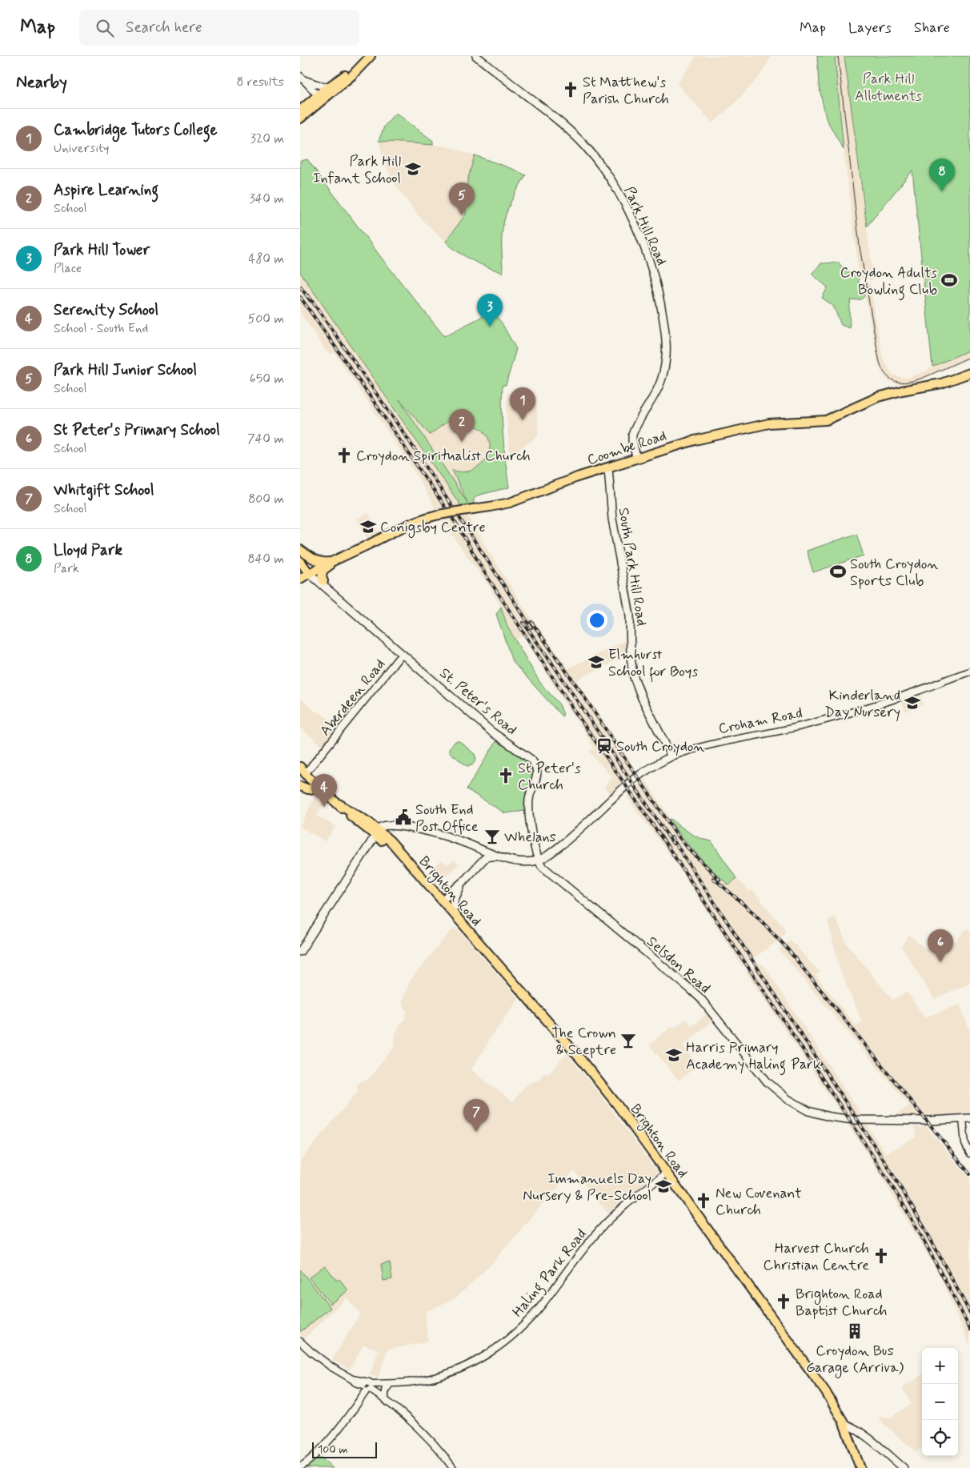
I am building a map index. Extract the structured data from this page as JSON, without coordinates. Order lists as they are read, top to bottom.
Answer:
{
  "streets": {
    "main road": [
      "Park Hill Road",
      "Coombe Road",
      "South Park Hill Road",
      "St. Peter's Road",
      "Croham Road",
      "Brighton Road",
      "Selsdon Road"
    ],
    "street": ["Aberdeen Road", "Haling Park Road"]
  },
  "crossings": [
    ["Park Hill Road", "Coombe Road"],
    ["Coombe Road", "South Park Hill Road"],
    ["Coombe Road", "St. Peter's Road"],
    ["South Park Hill Road", "Croham Road"],
    ["Aberdeen Road", "St. Peter's Road"],
    ["Aberdeen Road", "Brighton Road"],
    ["St. Peter's Road", "Croham Road"],
    ["St. Peter's Road", "Selsdon Road"],
    ["Croham Road", "Selsdon Road"],
    ["Brighton Road", "Haling Park Road"]
  ],
  "parks": ["Park Hill Allotments"],
  "places": {
    "church": [
      "St Matthew's Parish Church",
      "Croydon Spiritualist Church",
      "St Peter's Church",
      "New Covenant Church",
      "Harvest Church Christian Centre",
      "Brighton Road Baptist Church"
    ],
    "school or university": [
      "Park Hill Infant School",
      "Conigsby Centre",
      "Elmhurst School for Boys",
      "Kinderland Day Nursery",
      "Harris Primary Academy Haling Park",
      "Immanuels Day Nursery & Pre-School"
    ],
    "sports": ["Croydon Adults Bowling Club", "South Croydon Sports Club"],
    "station": ["South Croydon"],
    "public building": ["South End Post Office"],
    "bar": ["Whelans", "The Crown & Sceptre"],
    "building": ["Croydon Bus Garage (Arriva)"]
  },
  "scale_bar": "100 m",
  "page": {
    "header": "Map",
    "search": "Search here",
    "nav": ["Map", "Layers", "Share"],
    "heading": ["Nearby", "8 results"],
    "list": [
      {
        "mark": "1",
        "name": "Cambridge Tutors College",
        "note": "University",
        "value": "320 m"
      },
      {
        "mark": "2",
        "name": "Aspire Learning",
        "note": "School",
        "value": "340 m"
      },
      {
        "mark": "3",
        "name": "Park Hill Tower",
        "note": "Place",
        "value": "480 m"
      },
      {
        "mark": "4",
        "name": "Serenity School",
        "note": "School · South End",
        "value": "500 m"
      },
      {
        "mark": "5",
        "name": "Park Hill Junior School",
        "note": "School",
        "value": "650 m"
      },
      {
        "mark": "6",
        "name": "St Peter's Primary School",
        "note": "School",
        "value": "740 m"
      },
      {
        "mark": "7",
        "name": "Whitgift School",
        "note": "School",
        "value": "800 m"
      },
      {
        "mark": "8",
        "name": "Lloyd Park",
        "note": "Park",
        "value": "840 m"
      }
    ],
    "pins": [
      "8",
      "5",
      "3",
      "1",
      "2",
      "4",
      "6",
      "7"
    ],
    "map_buttons": ["+", "−"],
    "scale": "100 m"
  }
}
